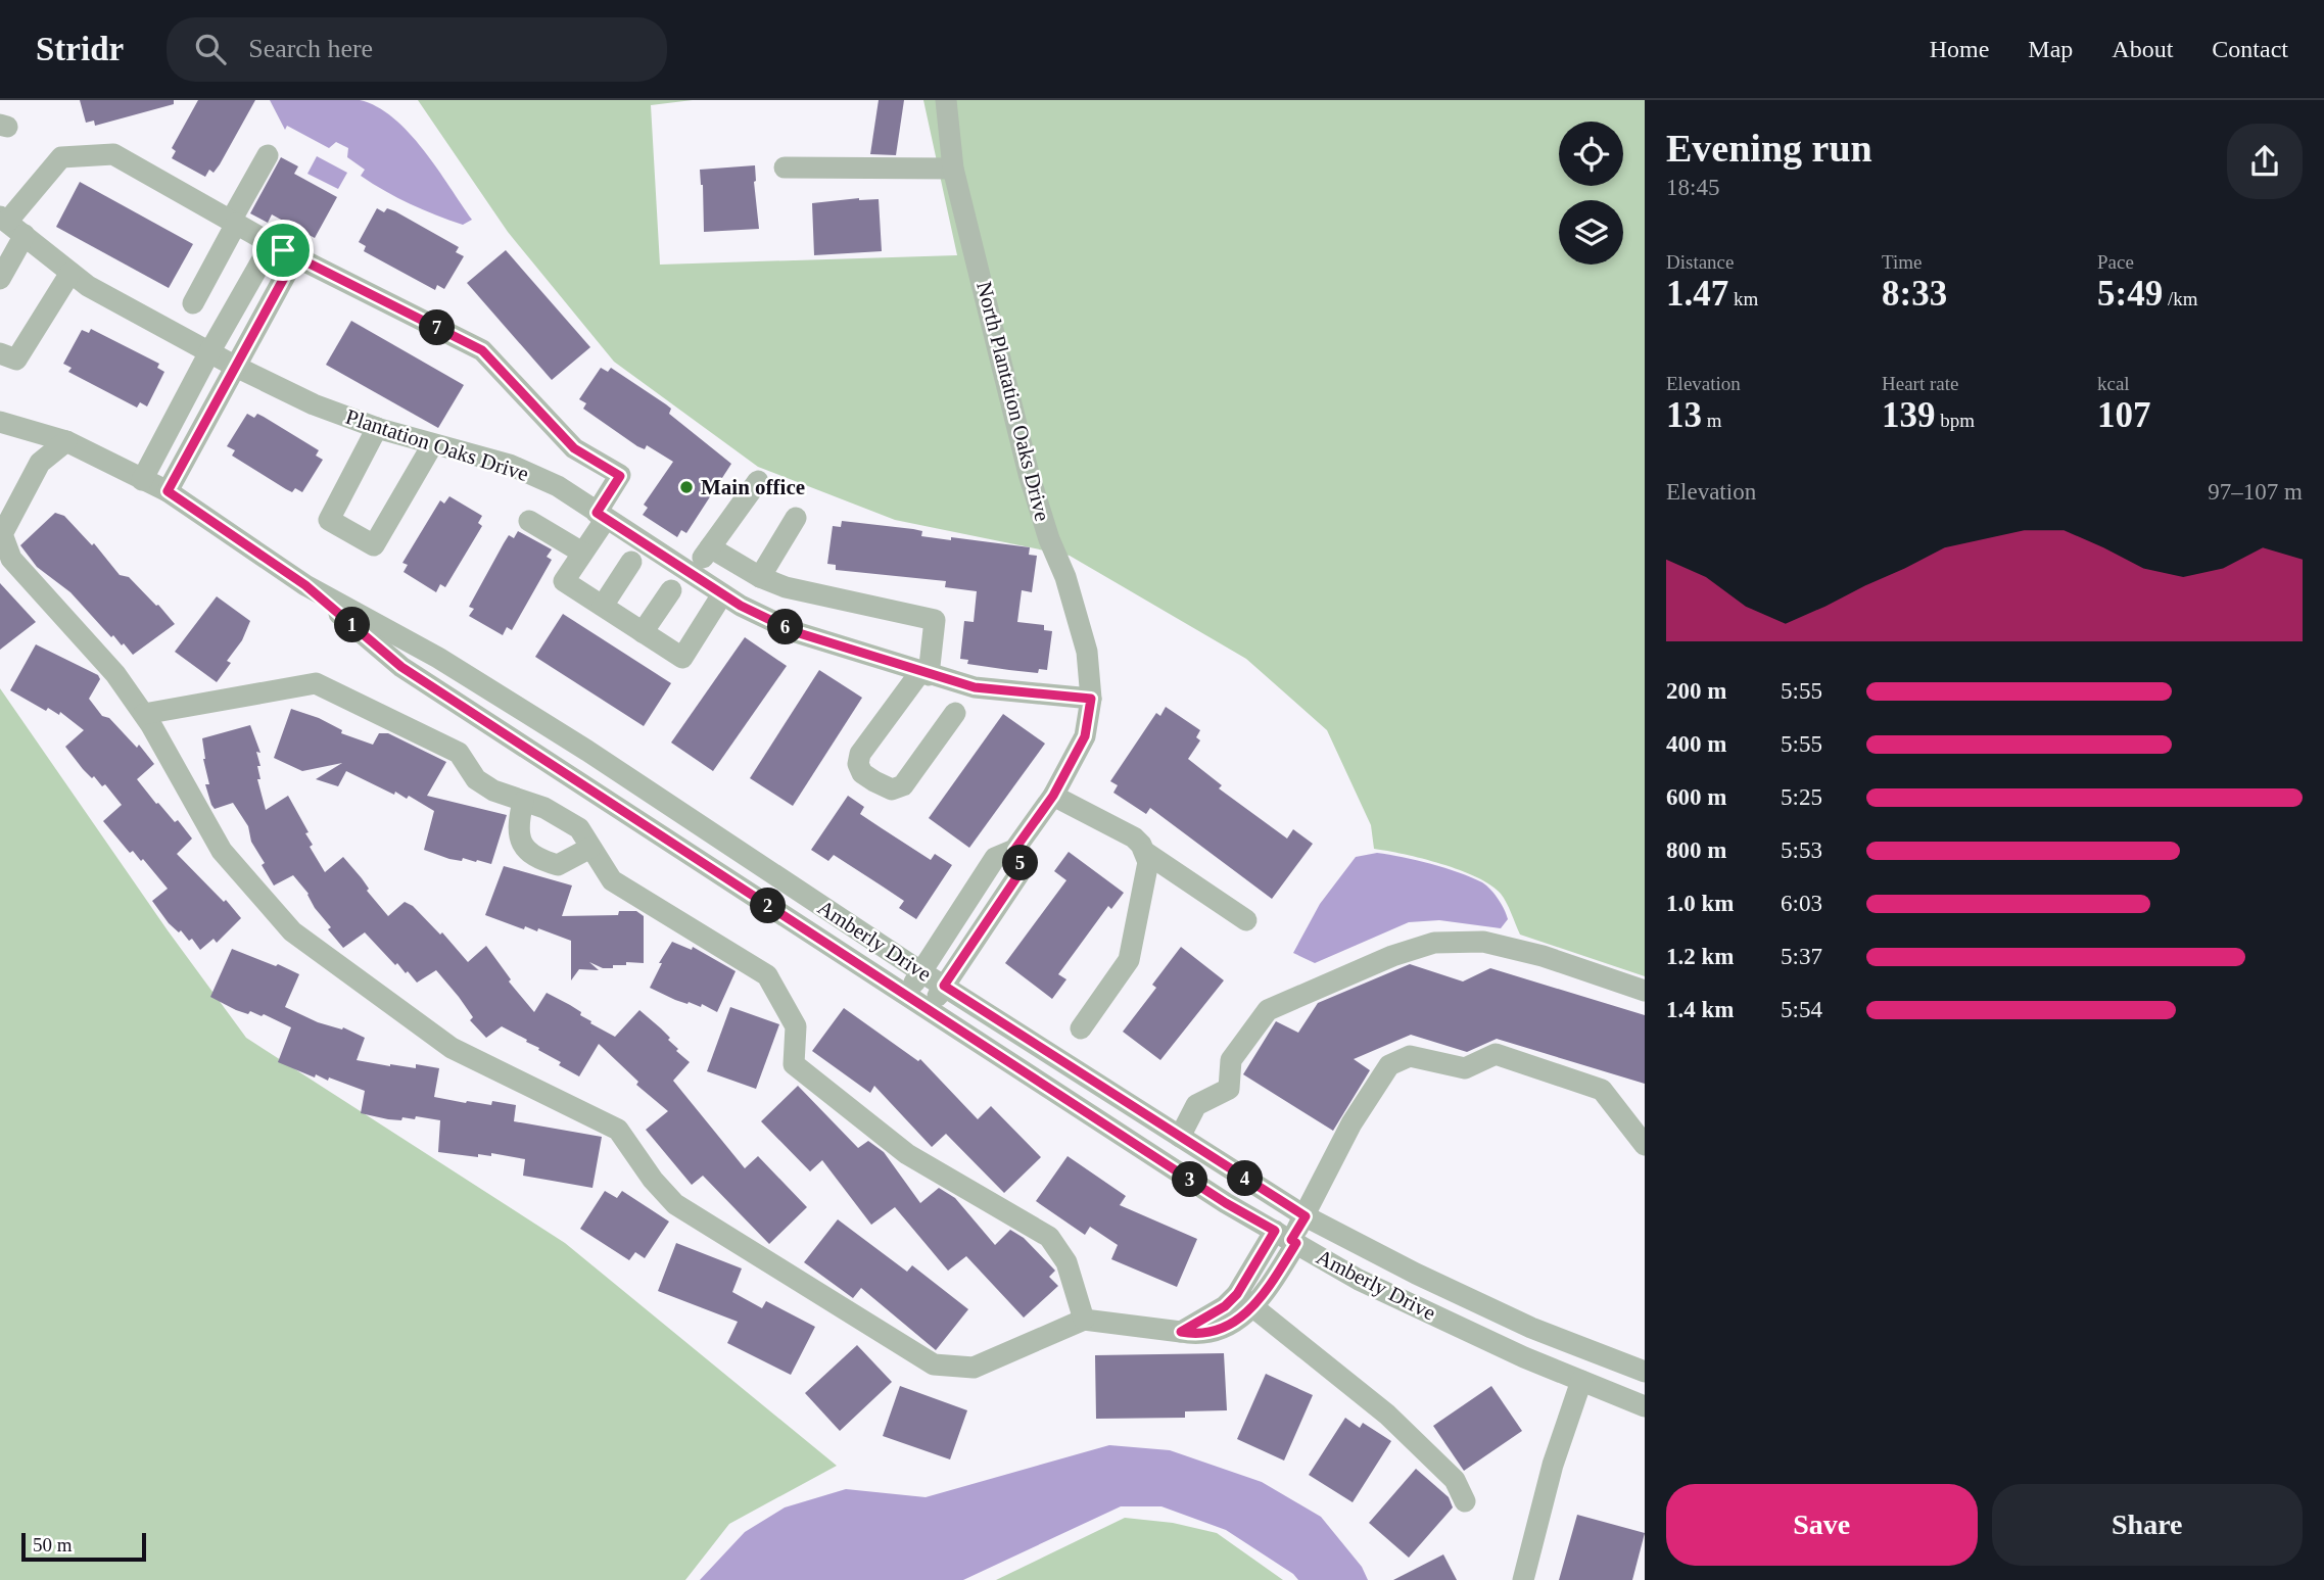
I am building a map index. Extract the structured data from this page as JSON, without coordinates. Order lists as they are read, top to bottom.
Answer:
{
  "streets": {
    "street": ["North Plantation Oaks Drive", "Plantation Oaks Drive", "Amberly Drive"]
  },
  "crossings": [
    ["North Plantation Oaks Drive", "Plantation Oaks Drive"]
  ],
  "places": ["Main office"],
  "scale_bar": "50 m",
  "page": {
    "header": "Stridr",
    "search": "Search here",
    "nav": [
      "Home",
      "Map",
      "About",
      "Contact"
    ],
    "heading": ["Evening run", "18:45"],
    "stats": [
      ["Distance", "1.47 km"],
      ["Time", "8:33"],
      ["Pace", "5:49 /km"],
      ["Elevation", "13 m"],
      ["Heart rate", "139 bpm"],
      ["kcal", "107"]
    ],
    "pins": [
      "7",
      "1",
      "6",
      "5",
      "2",
      "4",
      "3"
    ],
    "chart": ["Elevation", "97–107 m"],
    "list": [
      {
        "name": "200 m",
        "note": "5:55"
      },
      {
        "name": "400 m",
        "note": "5:55"
      },
      {
        "name": "600 m",
        "note": "5:25"
      },
      {
        "name": "800 m",
        "note": "5:53"
      },
      {
        "name": "1.0 km",
        "note": "6:03"
      },
      {
        "name": "1.2 km",
        "note": "5:37"
      },
      {
        "name": "1.4 km",
        "note": "5:54"
      }
    ],
    "buttons": ["Save", "Share"],
    "scale": "50 m"
  }
}
